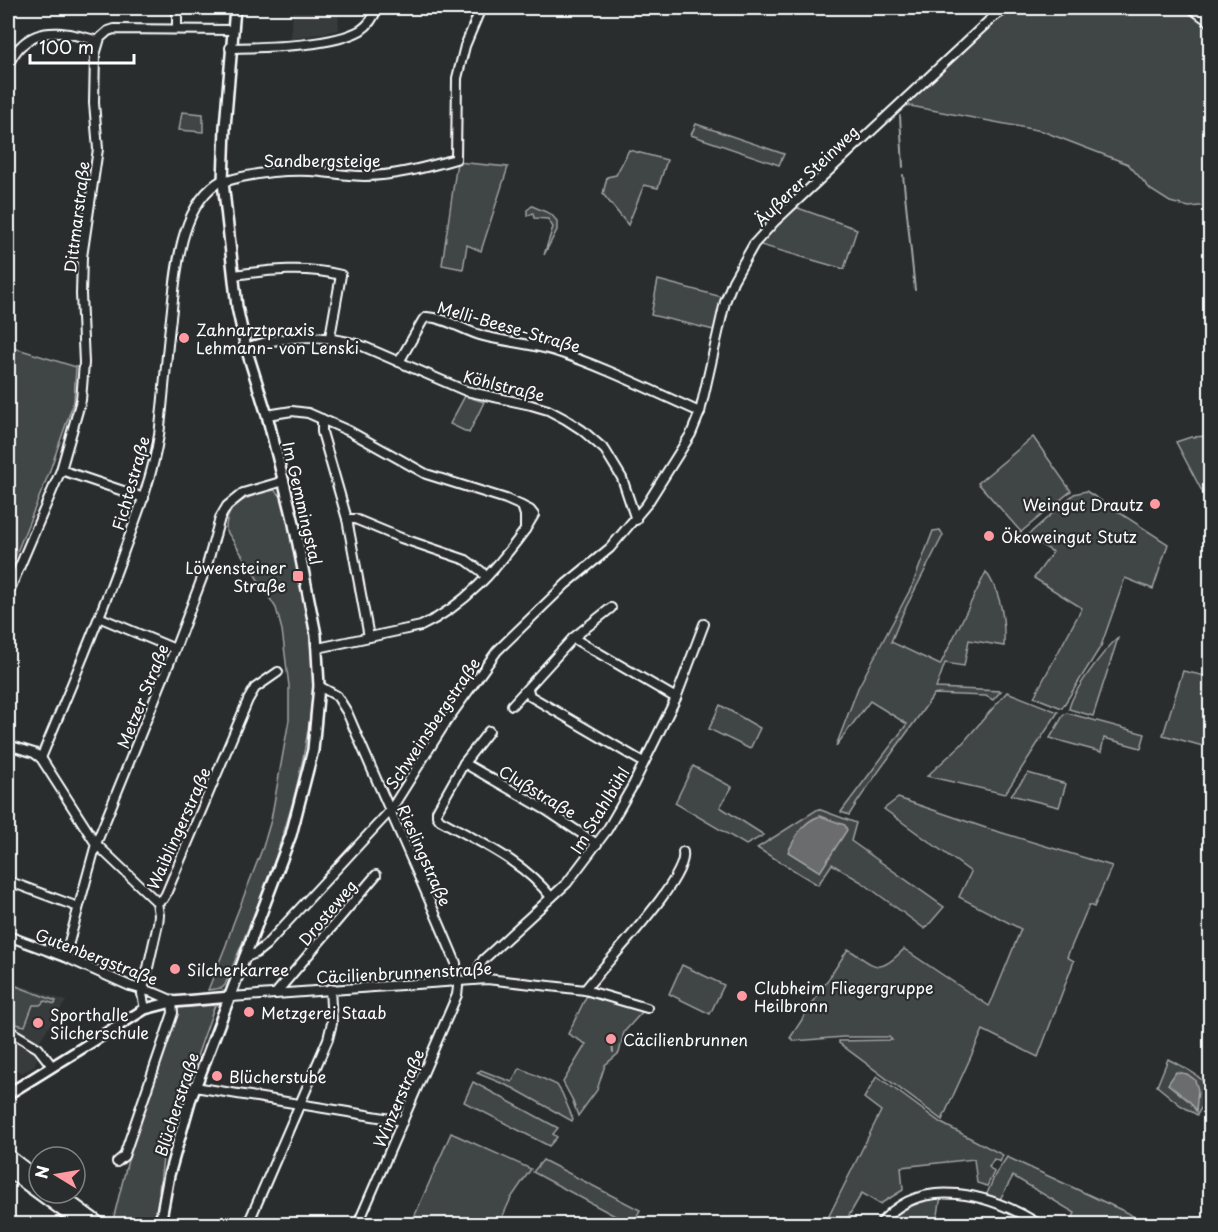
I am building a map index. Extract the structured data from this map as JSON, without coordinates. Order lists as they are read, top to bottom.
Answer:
{
  "streets": {
    "street": [
      "Sandbergsteige",
      "Äußerer Steinweg",
      "Dittmarstraße",
      "Melli-Beese-Straße",
      "Köhlstraße",
      "Fichtestraße",
      "Im Gemmingstal",
      "Metzer Straße",
      "Schweinsbergstraße",
      "Clußstraße",
      "Im Stahlbühl",
      "Waiblingerstraße",
      "Rieslingstraße",
      "Drosteweg",
      "Gutenbergstraße",
      "Cäcilienbrunnenstraße",
      "Winzerstraße",
      "Blücherstraße"
    ]
  },
  "crossings": [
    ["Sandbergsteige", "Fichtestraße"],
    ["Sandbergsteige", "Im Gemmingstal"],
    ["Äußerer Steinweg", "Melli-Beese-Straße"],
    ["Äußerer Steinweg", "Schweinsbergstraße"],
    ["Melli-Beese-Straße", "Köhlstraße"],
    ["Melli-Beese-Straße", "Schweinsbergstraße"],
    ["Köhlstraße", "Im Gemmingstal"],
    ["Köhlstraße", "Schweinsbergstraße"],
    ["Fichtestraße", "Im Gemmingstal"],
    ["Im Gemmingstal", "Metzer Straße"],
    ["Im Gemmingstal", "Schweinsbergstraße"],
    ["Im Gemmingstal", "Rieslingstraße"],
    ["Im Gemmingstal", "Cäcilienbrunnenstraße"],
    ["Im Gemmingstal", "Blücherstraße"],
    ["Metzer Straße", "Gutenbergstraße"],
    ["Schweinsbergstraße", "Rieslingstraße"],
    ["Clußstraße", "Im Stahlbühl"],
    ["Im Stahlbühl", "Cäcilienbrunnenstraße"],
    ["Waiblingerstraße", "Gutenbergstraße"],
    ["Rieslingstraße", "Cäcilienbrunnenstraße"],
    ["Rieslingstraße", "Winzerstraße"],
    ["Drosteweg", "Cäcilienbrunnenstraße"],
    ["Cäcilienbrunnenstraße", "Winzerstraße"],
    ["Cäcilienbrunnenstraße", "Blücherstraße"]
  ],
  "places": {
    "other": [
      "Zahnarztpraxis Lehmann- von Lenski",
      "Weingut Drautz",
      "Ökoweingut Stutz",
      "Silcherkarree",
      "Clubheim Fliegergruppe Heilbronn",
      "Metzgerei Staab",
      "Sporthalle Silcherschule",
      "Cäcilienbrunnen",
      "Blücherstube"
    ],
    "transit": ["Löwensteiner Straße"]
  },
  "scale_bar": "100 m",
  "north": "left"
}
